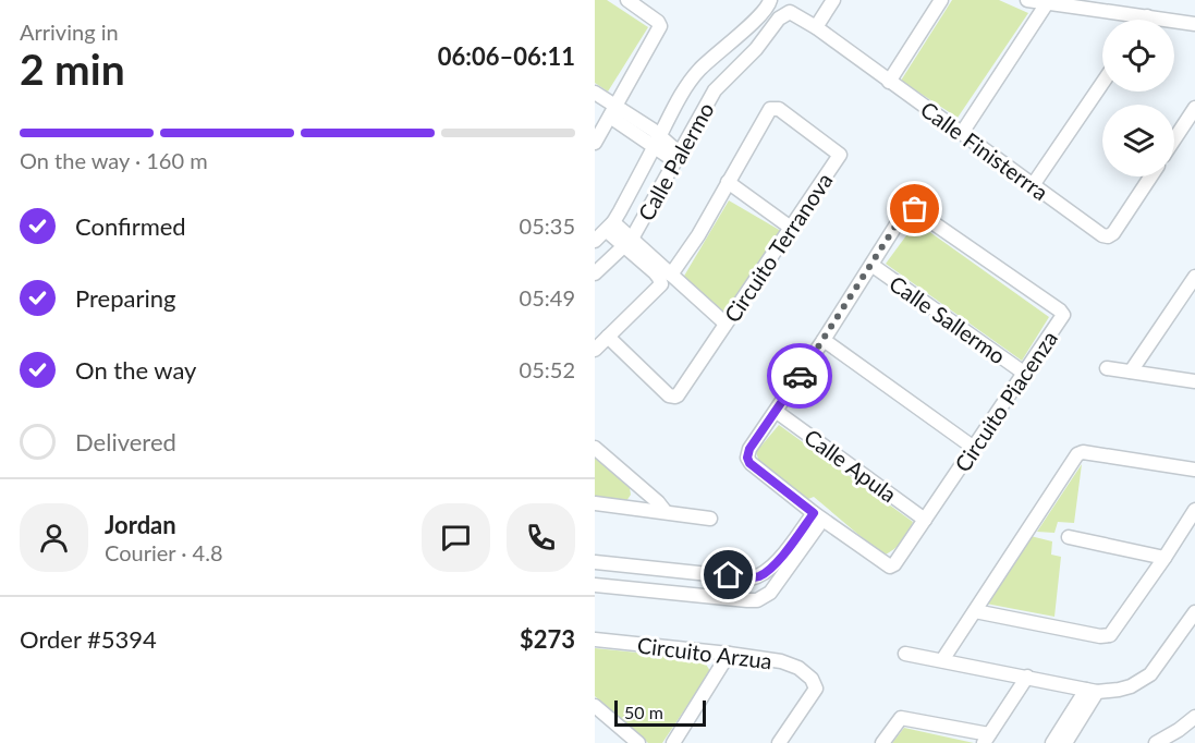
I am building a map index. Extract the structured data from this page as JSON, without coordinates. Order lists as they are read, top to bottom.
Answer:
{
  "streets": {
    "street": [
      "Calle Finisterrra",
      "Calle Palermo",
      "Circuito Terranova",
      "Calle Sallermo",
      "Circuito Piacenza",
      "Calle Apula",
      "Circuito Arzua"
    ]
  },
  "crossings": [
    ["Calle Finisterrra", "Calle Palermo"],
    ["Calle Sallermo", "Circuito Piacenza"],
    ["Circuito Piacenza", "Calle Apula"]
  ],
  "scale_bar": "50 m",
  "page": {
    "heading": ["2 min", "Arriving in", "06:06–06:11"],
    "panel": [
      "Jordan",
      "Courier · 4.8",
      "Order #5394",
      "$273"
    ],
    "bar": "On the way · 160 m",
    "list": [
      ["Confirmed", "05:35"],
      ["Preparing", "05:49"],
      ["On the way", "05:52"],
      "Delivered"
    ],
    "scale": "50 m"
  }
}
